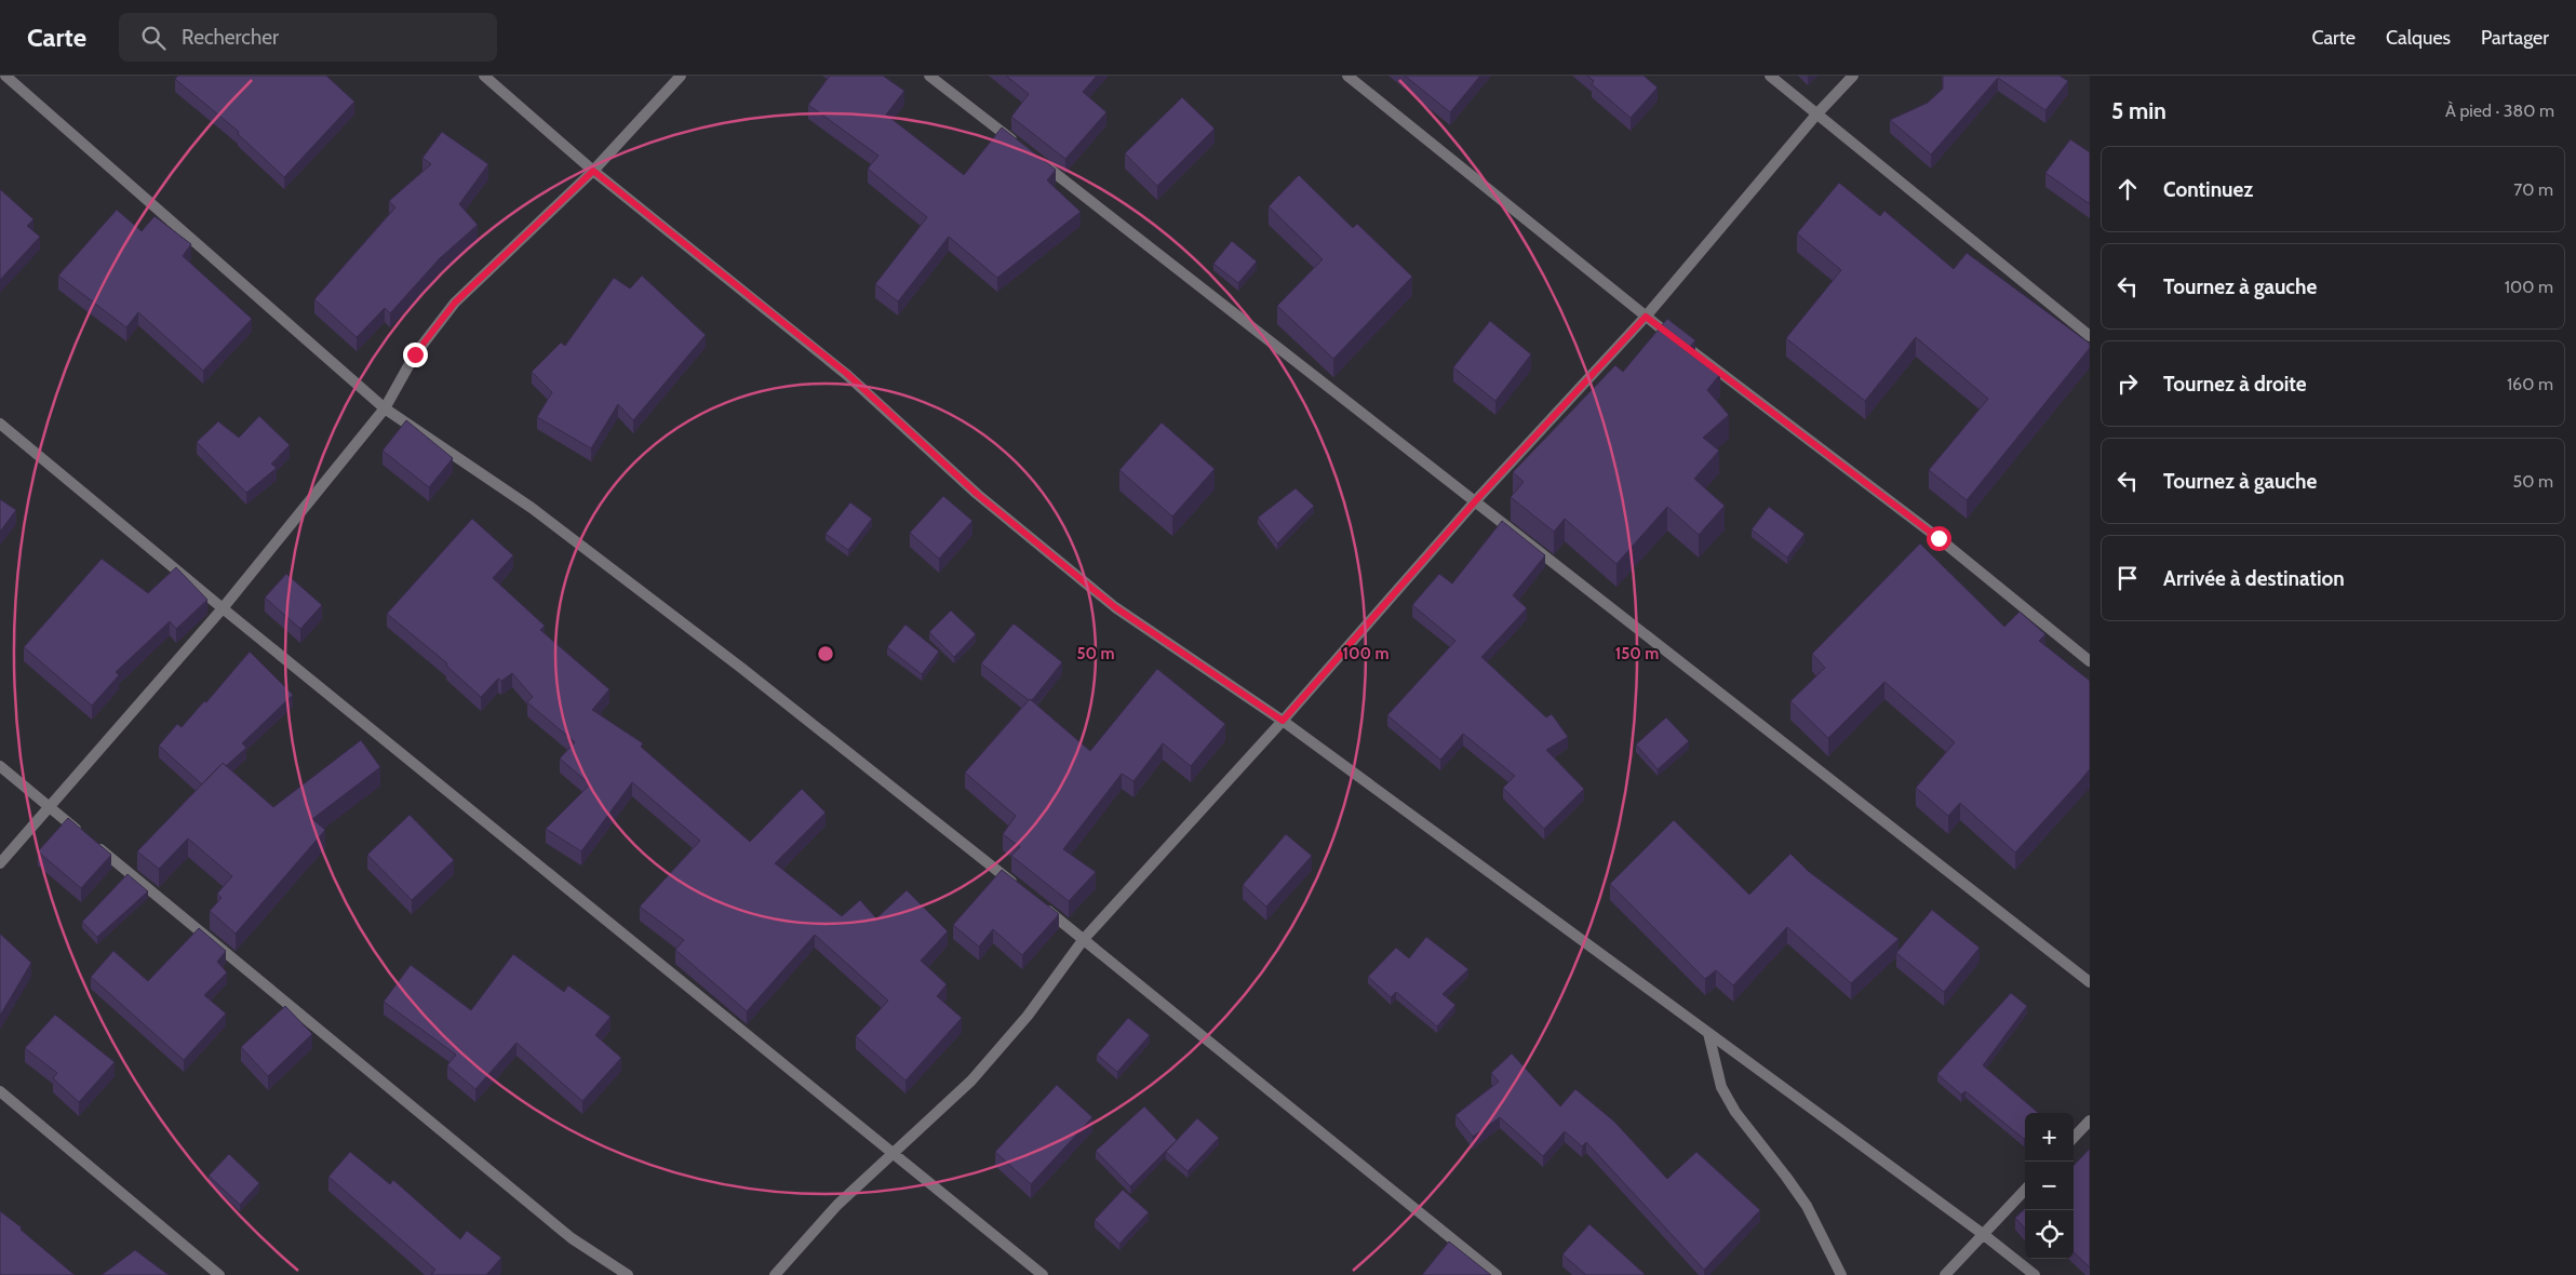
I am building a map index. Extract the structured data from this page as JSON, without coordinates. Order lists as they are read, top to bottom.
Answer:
{
  "page": {
    "header": "Carte",
    "search": "Rechercher",
    "nav": ["Carte", "Calques", "Partager"],
    "heading": ["5 min", "À pied · 380 m"],
    "list": [
      ["Continuez", "70 m"],
      ["Tournez à gauche", "100 m"],
      ["Tournez à droite", "160 m"],
      ["Tournez à gauche", "50 m"],
      "Arrivée à destination"
    ],
    "map_buttons": ["+", "−"]
  },
  "rings": ["50 m", "100 m", "150 m"]
}
